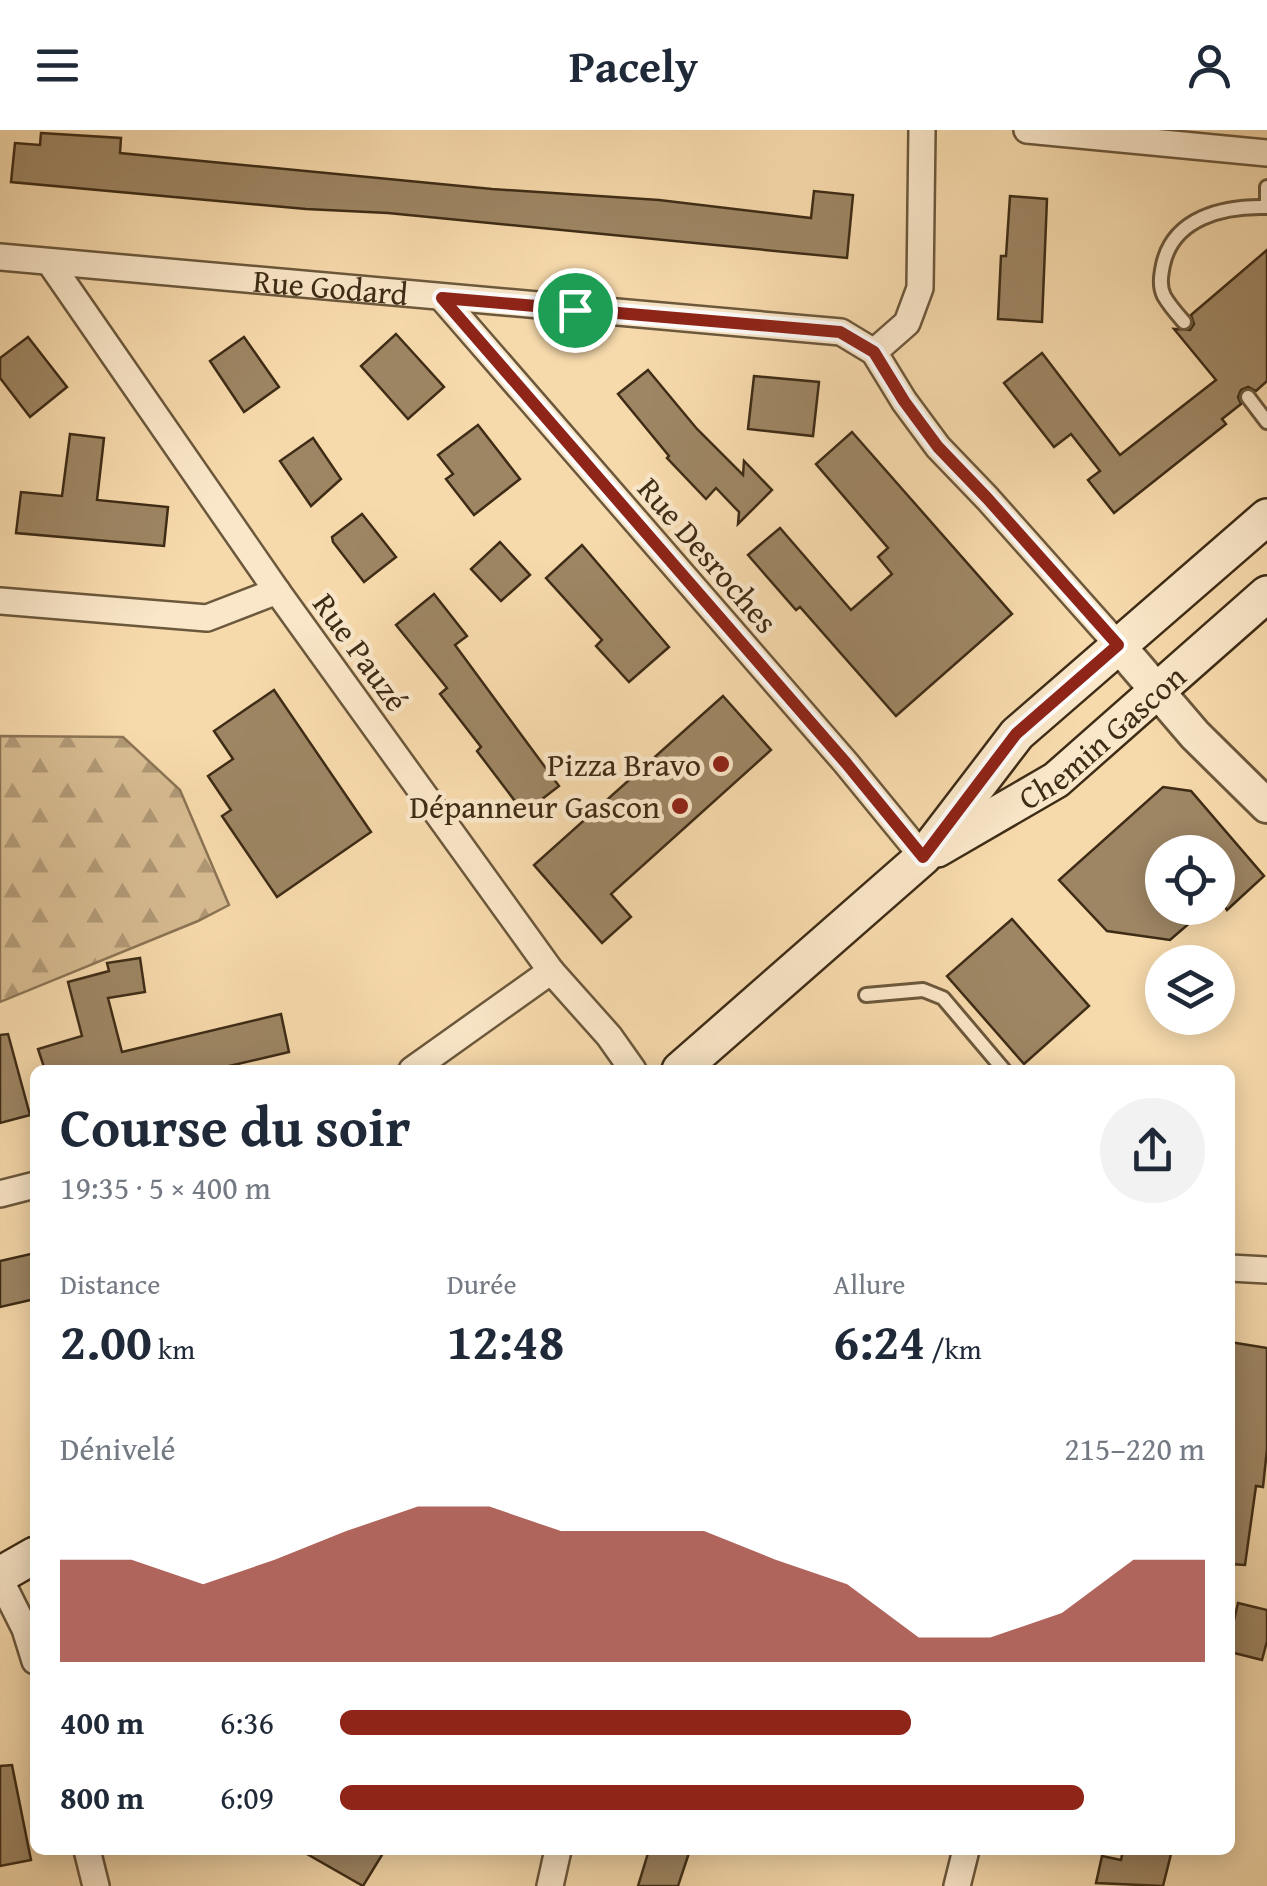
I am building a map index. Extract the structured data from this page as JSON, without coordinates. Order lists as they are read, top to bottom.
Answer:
{
  "streets": {
    "main road": ["Chemin Gascon"],
    "street": ["Rue Godard", "Rue Desroches", "Rue Pauzé"]
  },
  "crossings": [
    ["Rue Godard", "Rue Desroches"],
    ["Rue Godard", "Rue Pauzé"],
    ["Rue Desroches", "Chemin Gascon"]
  ],
  "places": ["Pizza Bravo", "Dépanneur Gascon"],
  "page": {
    "header": "Pacely",
    "heading": ["Course du soir", "19:35 · 5 × 400 m"],
    "stats": [
      ["Distance", "2.00 km"],
      ["Durée", "12:48"],
      ["Allure", "6:24 /km"]
    ],
    "chart": ["Dénivelé", "215–220 m"],
    "list": [
      {
        "name": "400 m",
        "note": "6:36"
      },
      {
        "name": "800 m",
        "note": "6:09"
      }
    ]
  }
}
